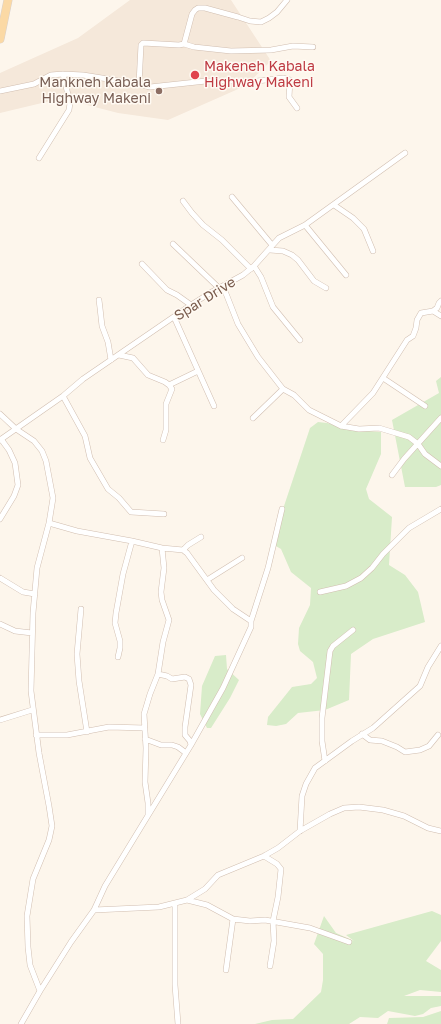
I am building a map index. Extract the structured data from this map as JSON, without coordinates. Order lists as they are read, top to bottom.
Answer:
{
  "streets": {
    "street": ["Spar Drive"]
  },
  "places": ["Makeneh Kabala Highway Makeni", "Mankneh Kabala Highway Makeni"]
}
